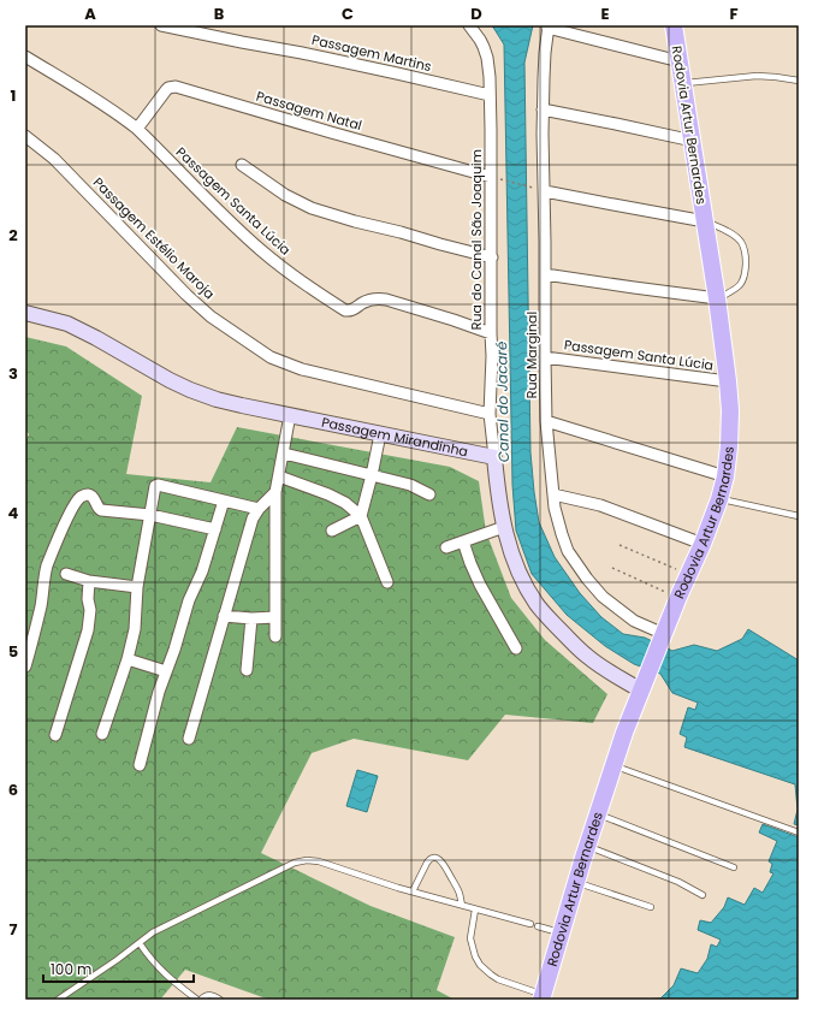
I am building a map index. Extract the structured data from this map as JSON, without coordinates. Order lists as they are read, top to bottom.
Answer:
{
  "streets": {
    "main road": ["Rodovia Artur Bernardes"],
    "street": [
      "Passagem Martins",
      "Passagem Natal",
      "Passagem Santa Lúcia",
      "Passagem Estélio Maroja",
      "Rua do Canal São Joaquim",
      "Rua Marginal",
      "Passagem Mirandinha"
    ]
  },
  "crossings": [
    ["Passagem Martins", "Rua do Canal São Joaquim"],
    ["Passagem Natal", "Passagem Santa Lúcia"],
    ["Passagem Natal", "Rua do Canal São Joaquim"],
    ["Rodovia Artur Bernardes", "Passagem Santa Lúcia"],
    ["Rodovia Artur Bernardes", "Rua Marginal"],
    ["Passagem Santa Lúcia", "Rua do Canal São Joaquim"],
    ["Passagem Santa Lúcia", "Rua Marginal"],
    ["Passagem Estélio Maroja", "Rua do Canal São Joaquim"],
    ["Rua do Canal São Joaquim", "Passagem Mirandinha"]
  ],
  "water": ["Canal do Jacaré"],
  "scale_bar": "100 m",
  "grid": {
    "columns": [
      "A",
      "B",
      "C",
      "D",
      "E",
      "F"
    ],
    "rows": [
      "1",
      "2",
      "3",
      "4",
      "5",
      "6",
      "7"
    ]
  }
}
